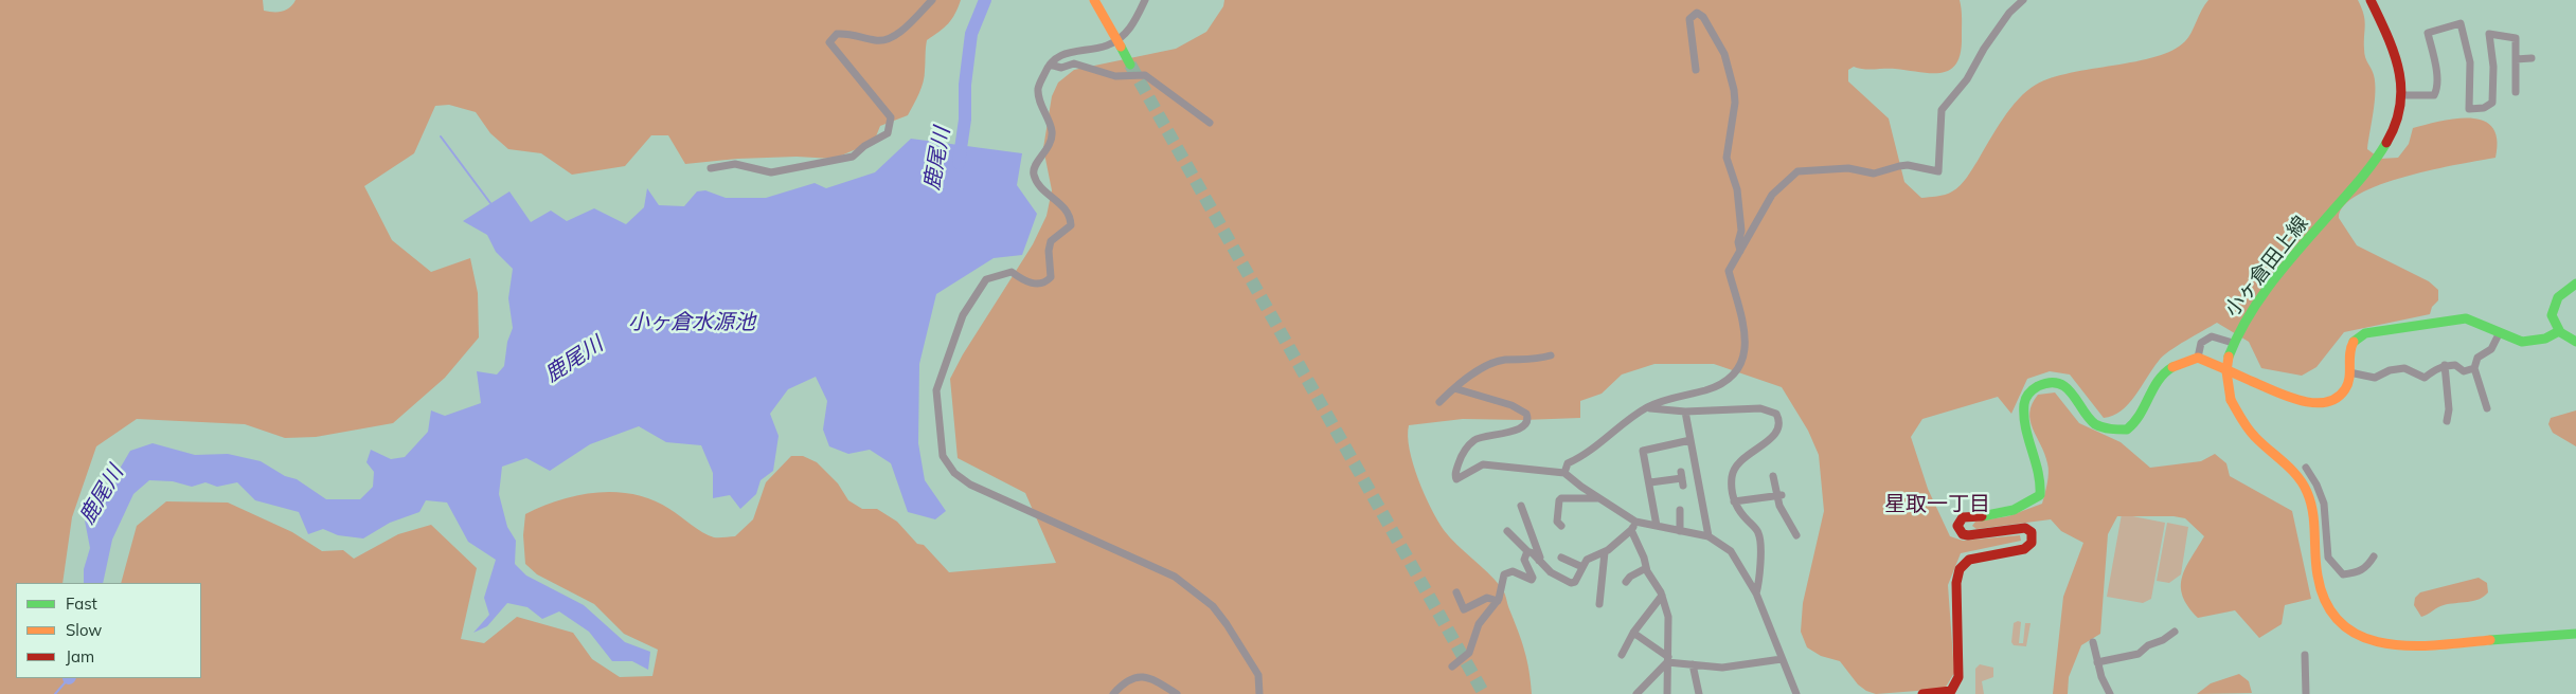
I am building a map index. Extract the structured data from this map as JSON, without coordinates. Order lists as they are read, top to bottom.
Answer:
{
  "streets": {
    "main road": ["小ヶ倉田上線"]
  },
  "districts": ["星取一丁目"],
  "water": ["鹿尾川", "小ヶ倉水源池"],
  "legend": ["Fast", "Slow", "Jam"]
}
